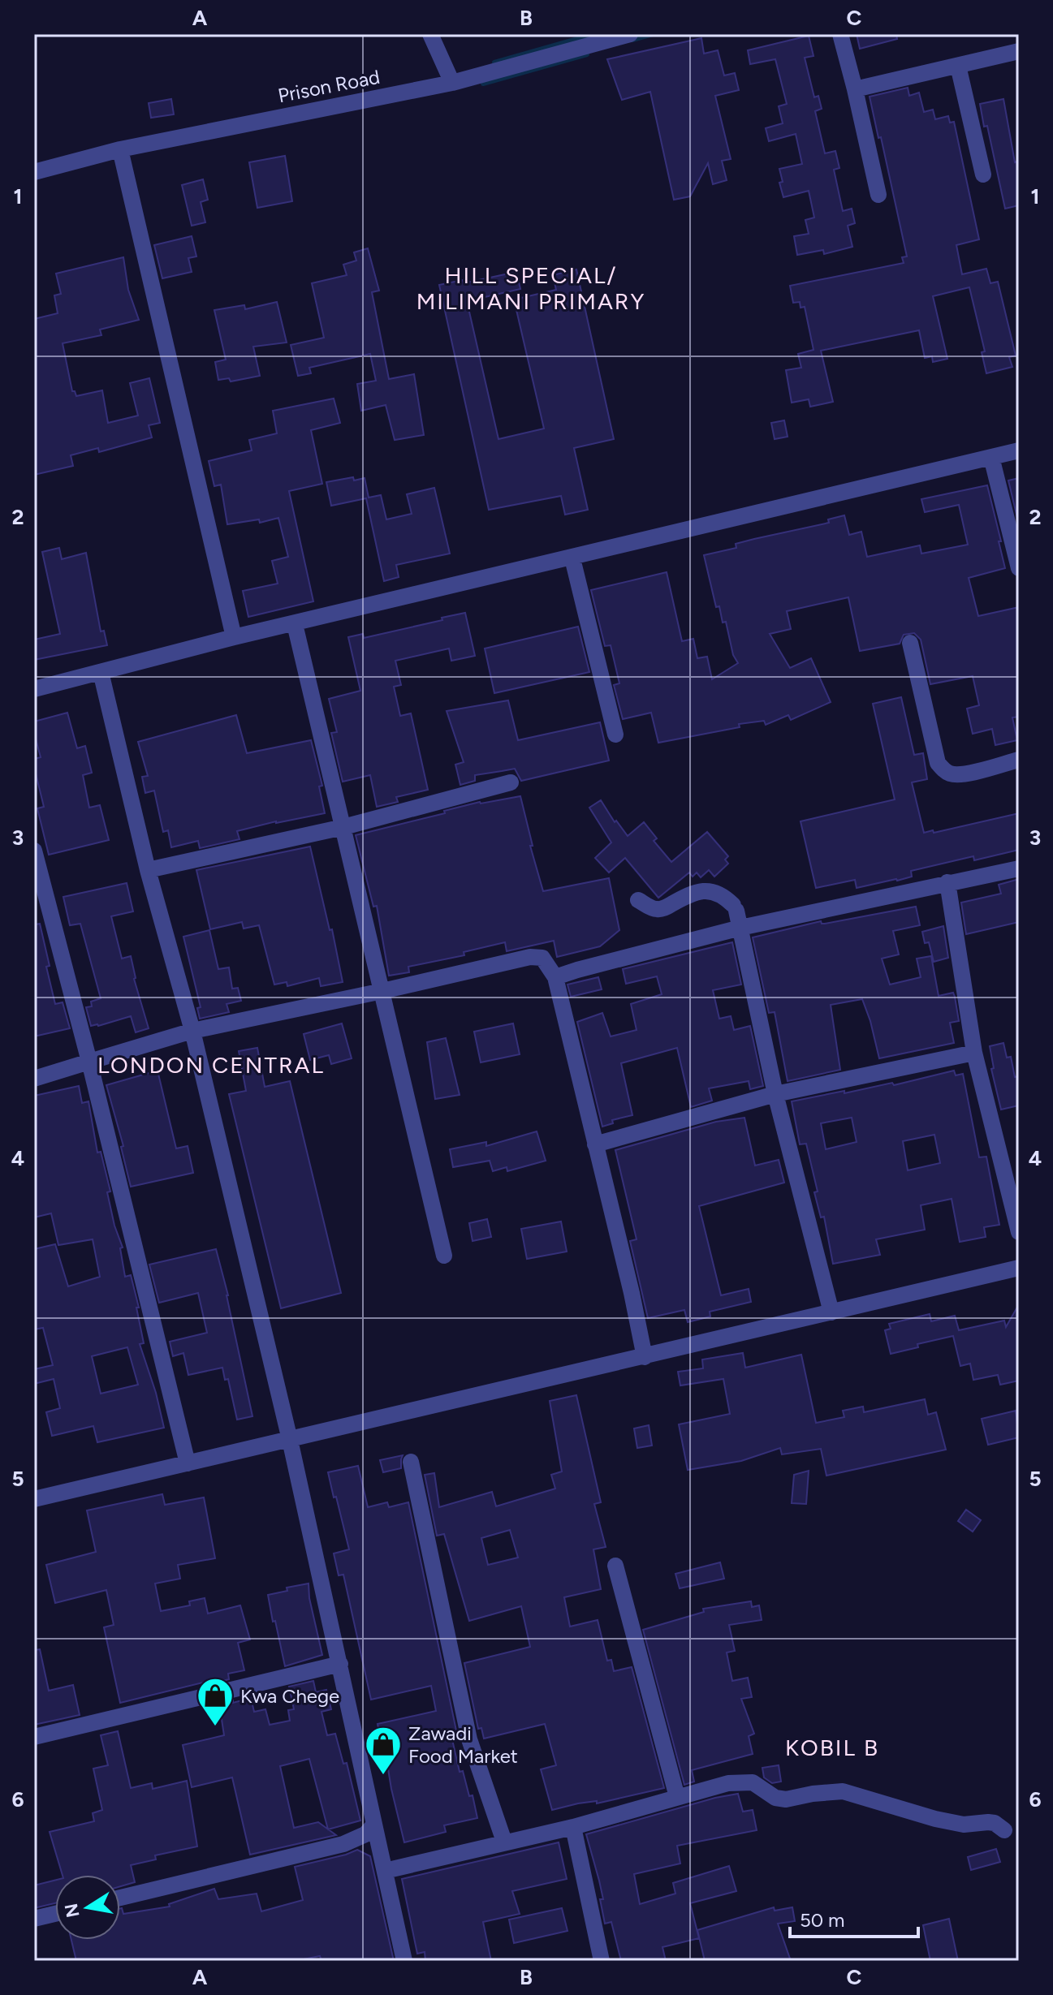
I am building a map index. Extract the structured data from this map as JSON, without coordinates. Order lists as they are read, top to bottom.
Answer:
{
  "streets": {
    "street": ["Prison Road"]
  },
  "districts": ["HILL SPECIAL/ MILIMANI PRIMARY", "LONDON CENTRAL", "KOBIL B"],
  "places": {
    "shop": ["Kwa Chege", "Zawadi Food Market"]
  },
  "scale_bar": "50 m",
  "north": "left",
  "grid": {
    "columns": ["A", "B", "C"],
    "rows": [
      "1",
      "2",
      "3",
      "4",
      "5",
      "6"
    ]
  }
}
